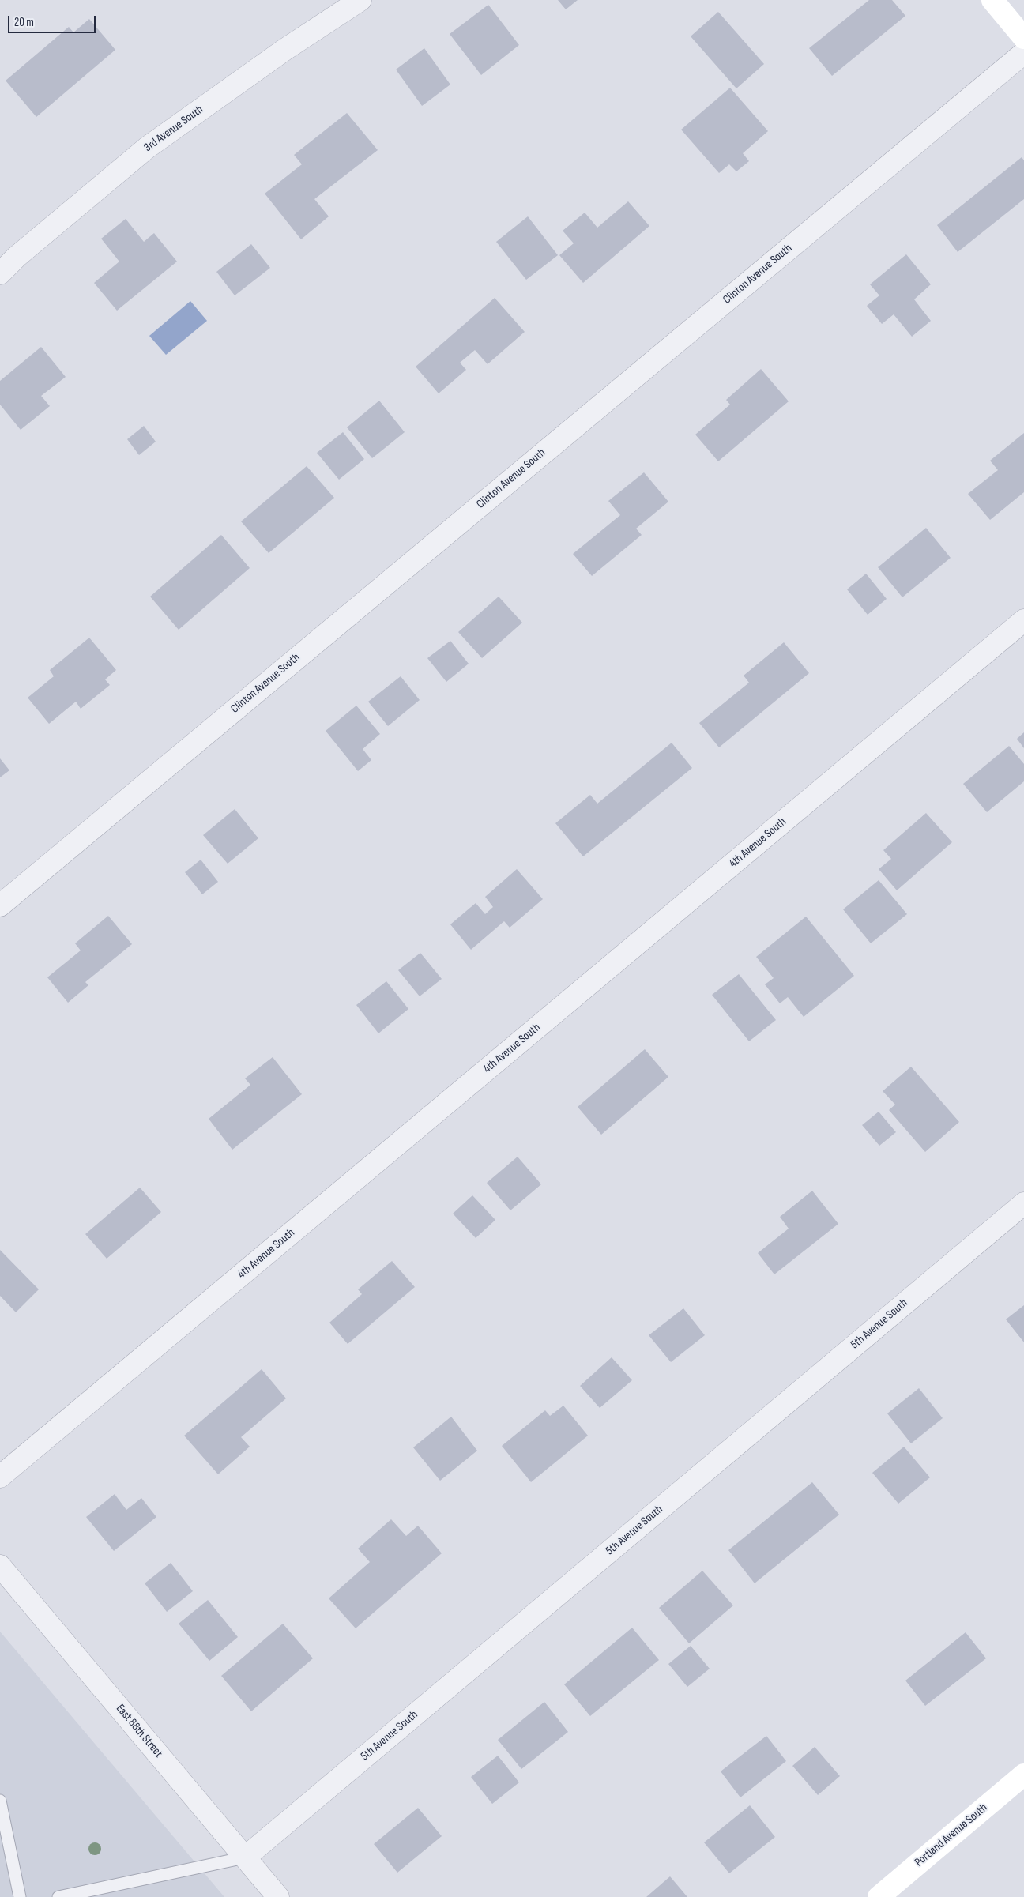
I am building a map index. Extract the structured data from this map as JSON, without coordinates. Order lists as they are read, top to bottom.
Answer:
{
  "streets": {
    "main road": ["Portland Avenue South"],
    "street": [
      "3rd Avenue South",
      "Clinton Avenue South",
      "4th Avenue South",
      "5th Avenue South",
      "East 88th Street"
    ]
  },
  "crossings": [
    ["5th Avenue South", "East 88th Street"]
  ],
  "scale_bar": "20 m"
}
